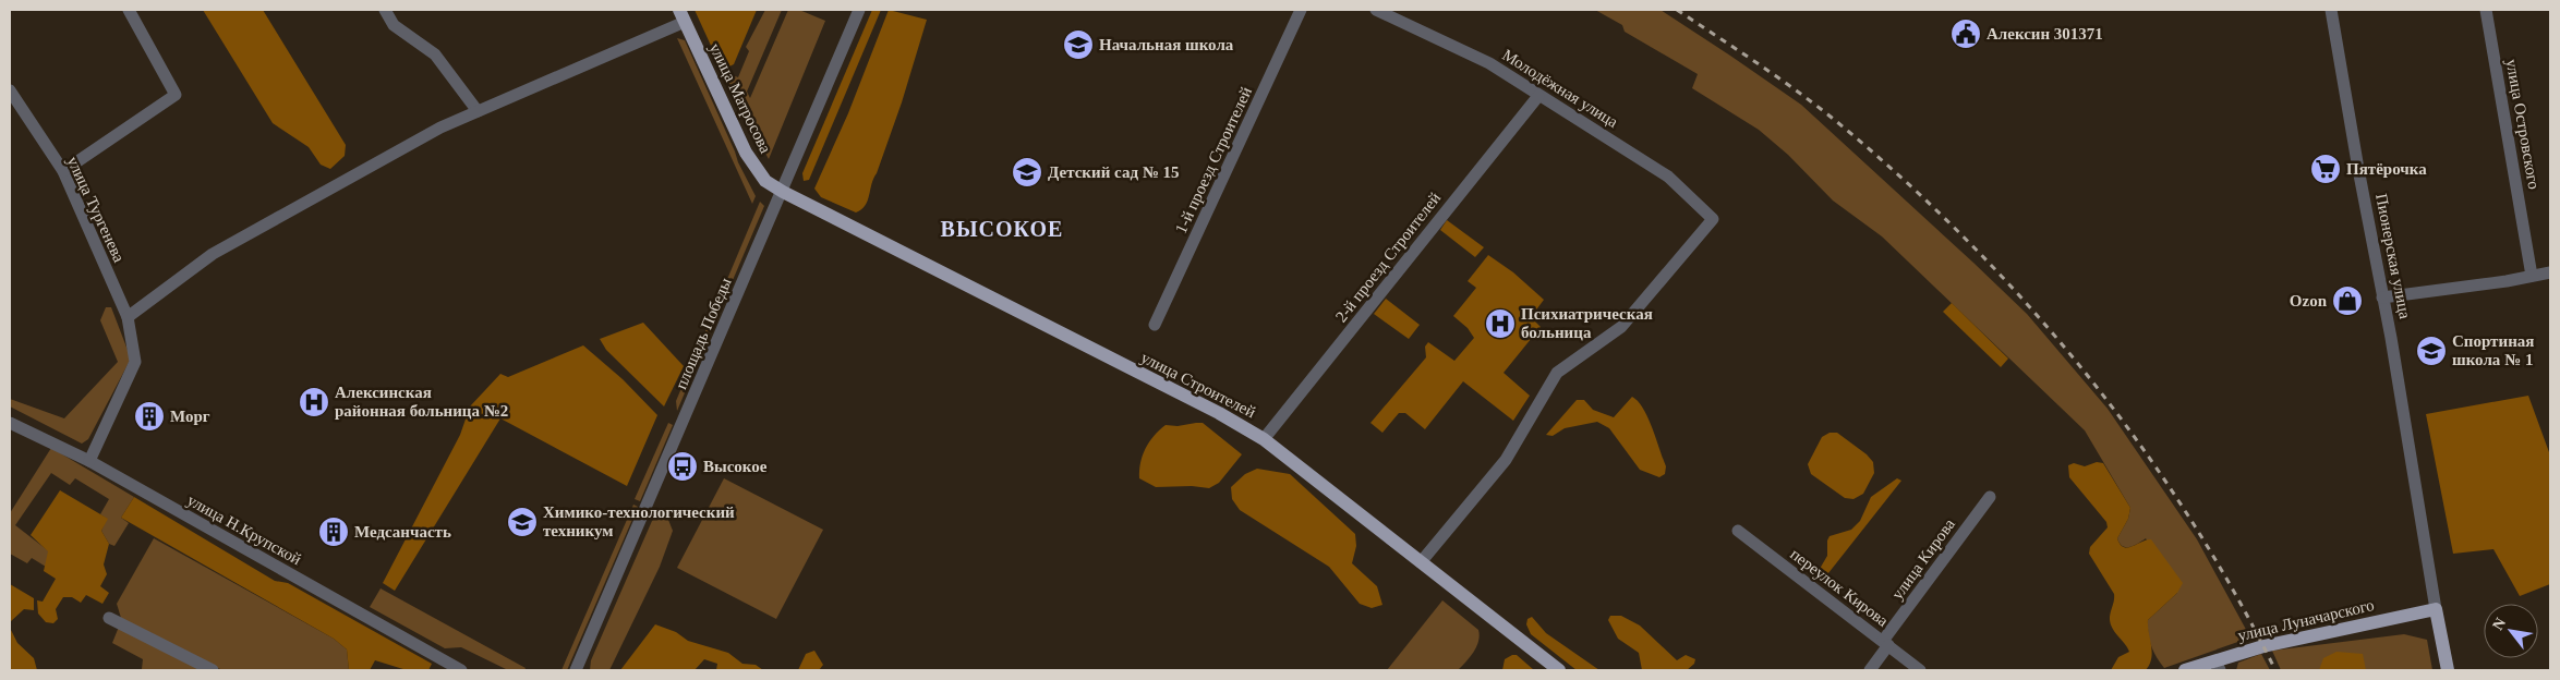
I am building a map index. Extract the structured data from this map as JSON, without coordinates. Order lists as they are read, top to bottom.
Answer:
{
  "streets": {
    "main road": [
      "улица Матросова",
      "Пионерская улица",
      "улица Строителей",
      "улица Луначарского"
    ],
    "street": [
      "Молодёжная улица",
      "улица Островского",
      "1-й проезд Строителей",
      "улица Тургенева",
      "2-й проезд Строителей",
      "площадь Победы",
      "улица Н.Крупской",
      "улица Кирова",
      "переулок Кирова"
    ]
  },
  "crossings": [
    ["Молодёжная улица", "2-й проезд Строителей"],
    ["Молодёжная улица", "улица Строителей"],
    ["улица Матросова", "площадь Победы"],
    ["улица Матросова", "улица Строителей"],
    ["улица Тургенева", "улица Н.Крупской"],
    ["Пионерская улица", "улица Луначарского"],
    ["2-й проезд Строителей", "улица Строителей"],
    ["площадь Победы", "улица Строителей"],
    ["улица Кирова", "переулок Кирова"]
  ],
  "districts": ["ВЫСОКОЕ"],
  "places": {
    "public building": ["Алексин 301371"],
    "school or university": [
      "Начальная школа",
      "Детский сад № 15",
      "Спортиная школа № 1",
      "Химико-технологический техникум"
    ],
    "supermarket": ["Пятёрочка"],
    "shop": ["Ozon"],
    "hospital": ["Психиатрическая больница", "Алексинская районная больница №2"],
    "building": ["Морг", "Медсанчасть"],
    "bus stop": ["Высокое"]
  },
  "north": "top left"
}
